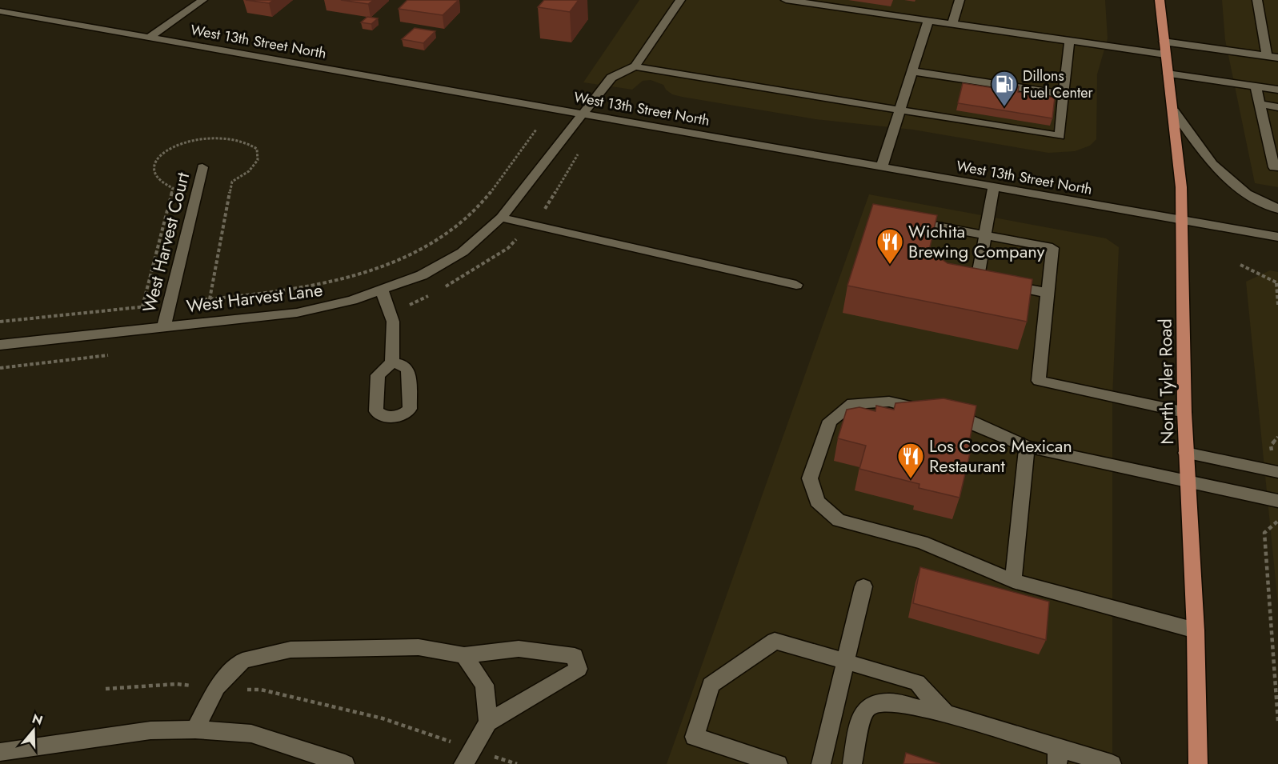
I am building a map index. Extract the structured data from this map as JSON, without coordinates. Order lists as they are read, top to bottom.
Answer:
{
  "streets": {
    "main road": ["North Tyler Road"],
    "street": ["West 13th Street North", "West Harvest Court", "West Harvest Lane"]
  },
  "crossings": [
    ["West 13th Street North", "West Harvest Lane"],
    ["West 13th Street North", "North Tyler Road"],
    ["West Harvest Court", "West Harvest Lane"]
  ],
  "places": {
    "fuel station": ["Dillons Fuel Center"],
    "restaurant": ["Wichita Brewing Company", "Los Cocos Mexican Restaurant"]
  },
  "north": "top"
}
